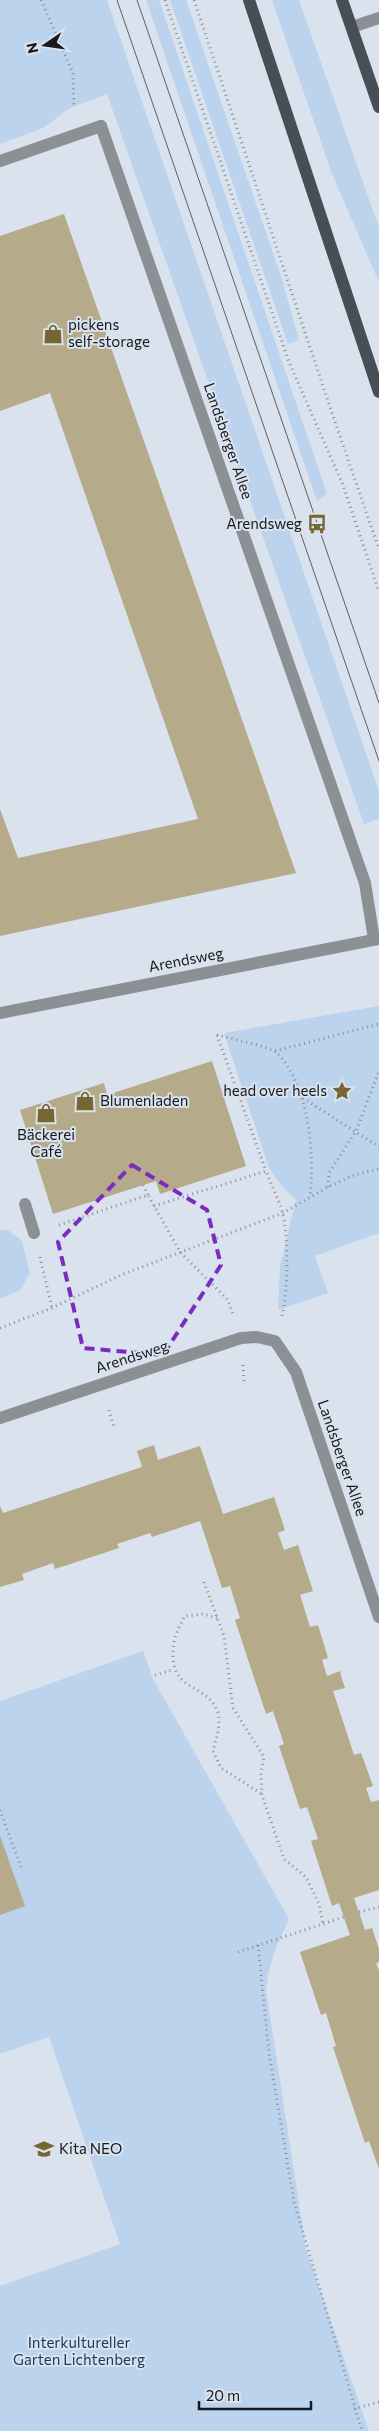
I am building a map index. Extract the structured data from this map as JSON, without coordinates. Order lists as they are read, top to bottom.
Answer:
{
  "streets": {
    "street": ["Landsberger Allee", "Arendsweg"]
  },
  "crossings": [
    ["Landsberger Allee", "Arendsweg"]
  ],
  "parks": ["Interkultureller Garten Lichtenberg"],
  "places": {
    "shop": ["pickens self-storage", "Blumenladen", "Bäckerei Café"],
    "bus stop": ["Arendsweg"],
    "place": ["head over heels"],
    "school or university": ["Kita NEO"]
  },
  "scale_bar": "20 m",
  "north": "left"
}
